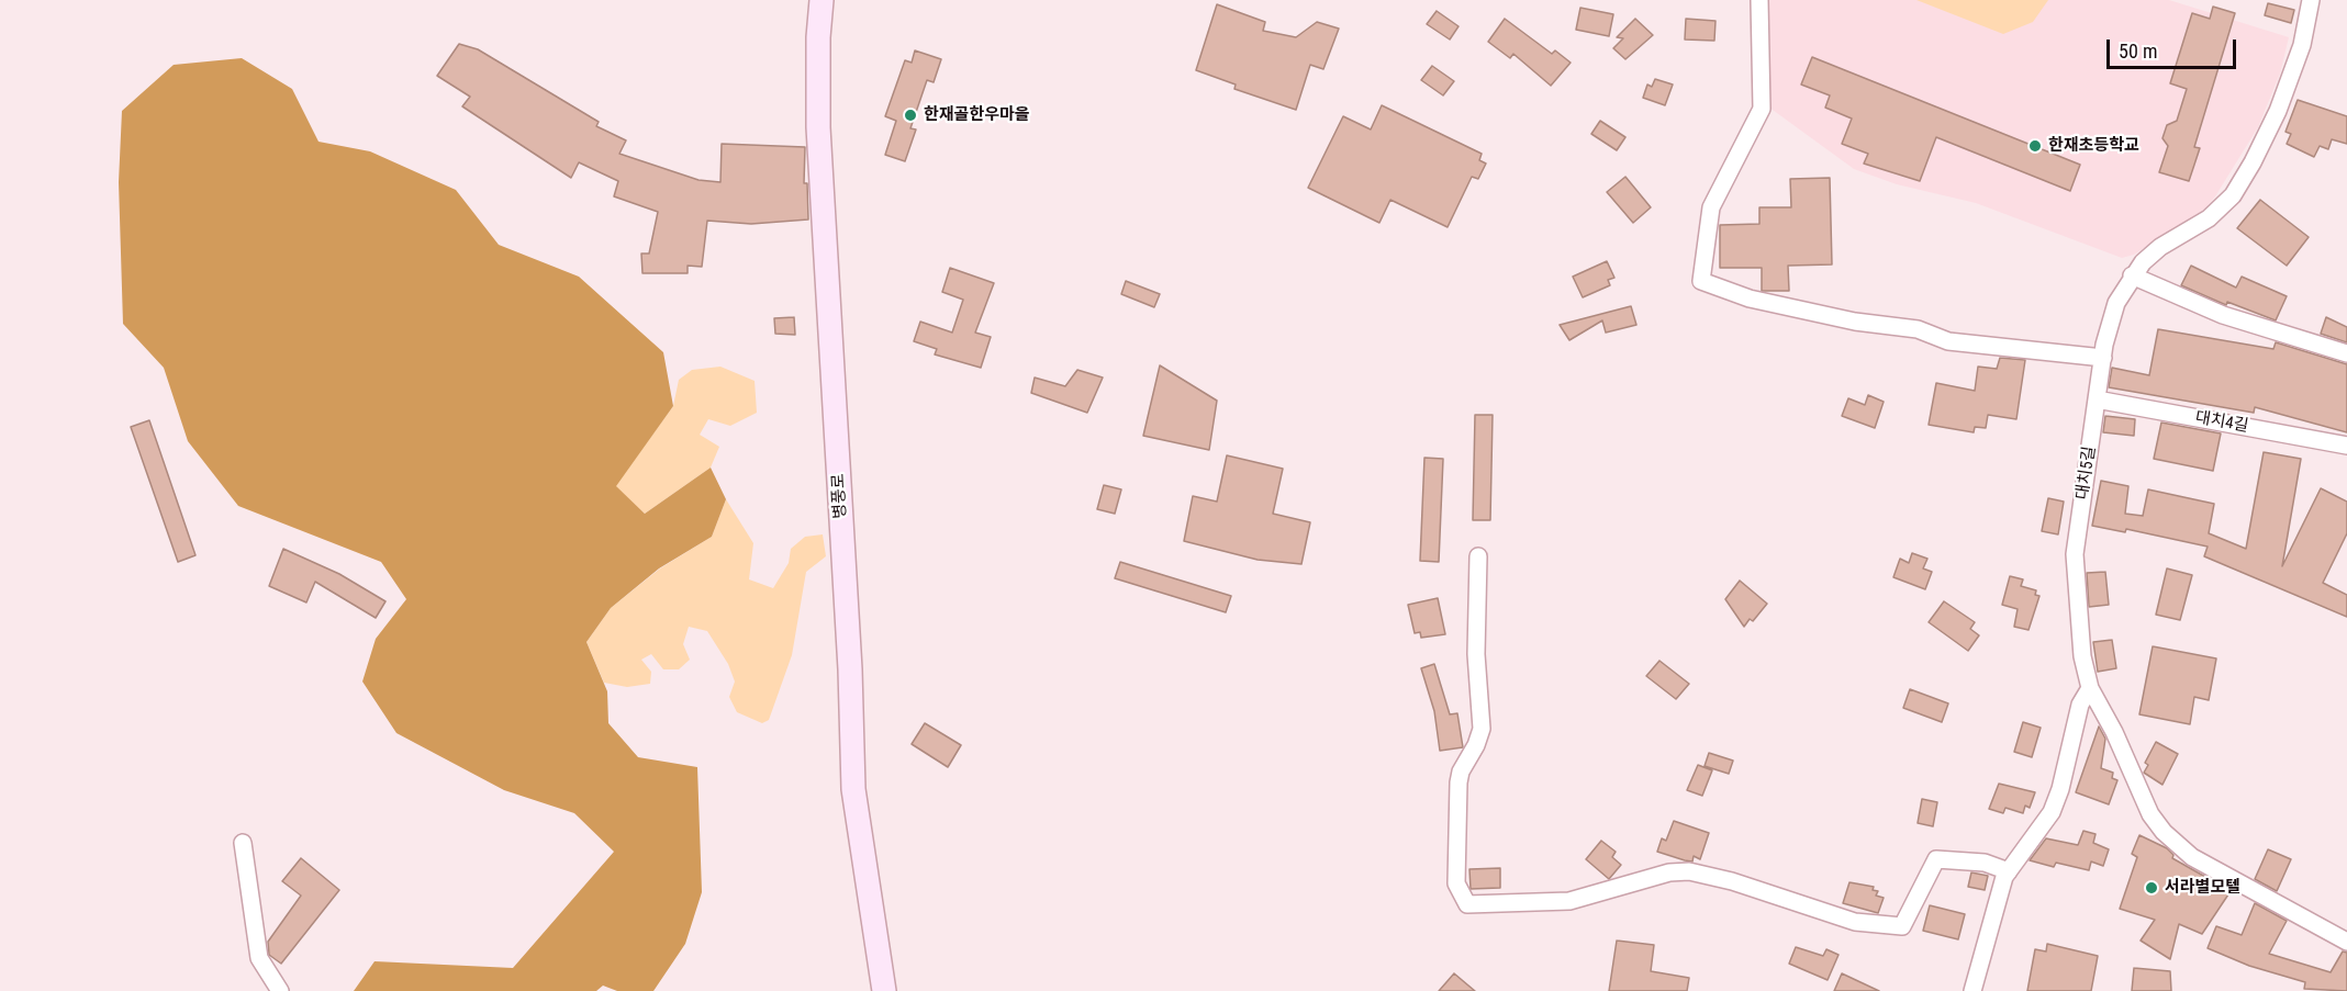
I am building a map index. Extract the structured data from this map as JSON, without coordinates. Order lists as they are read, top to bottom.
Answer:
{
  "streets": {
    "main road": ["병풍로"],
    "street": ["대치4길", "대치5길"]
  },
  "crossings": [
    ["대치4길", "대치5길"]
  ],
  "places": ["한재골한우마을", "한재초등학교", "서라별모텔"],
  "scale_bar": "50 m"
}
